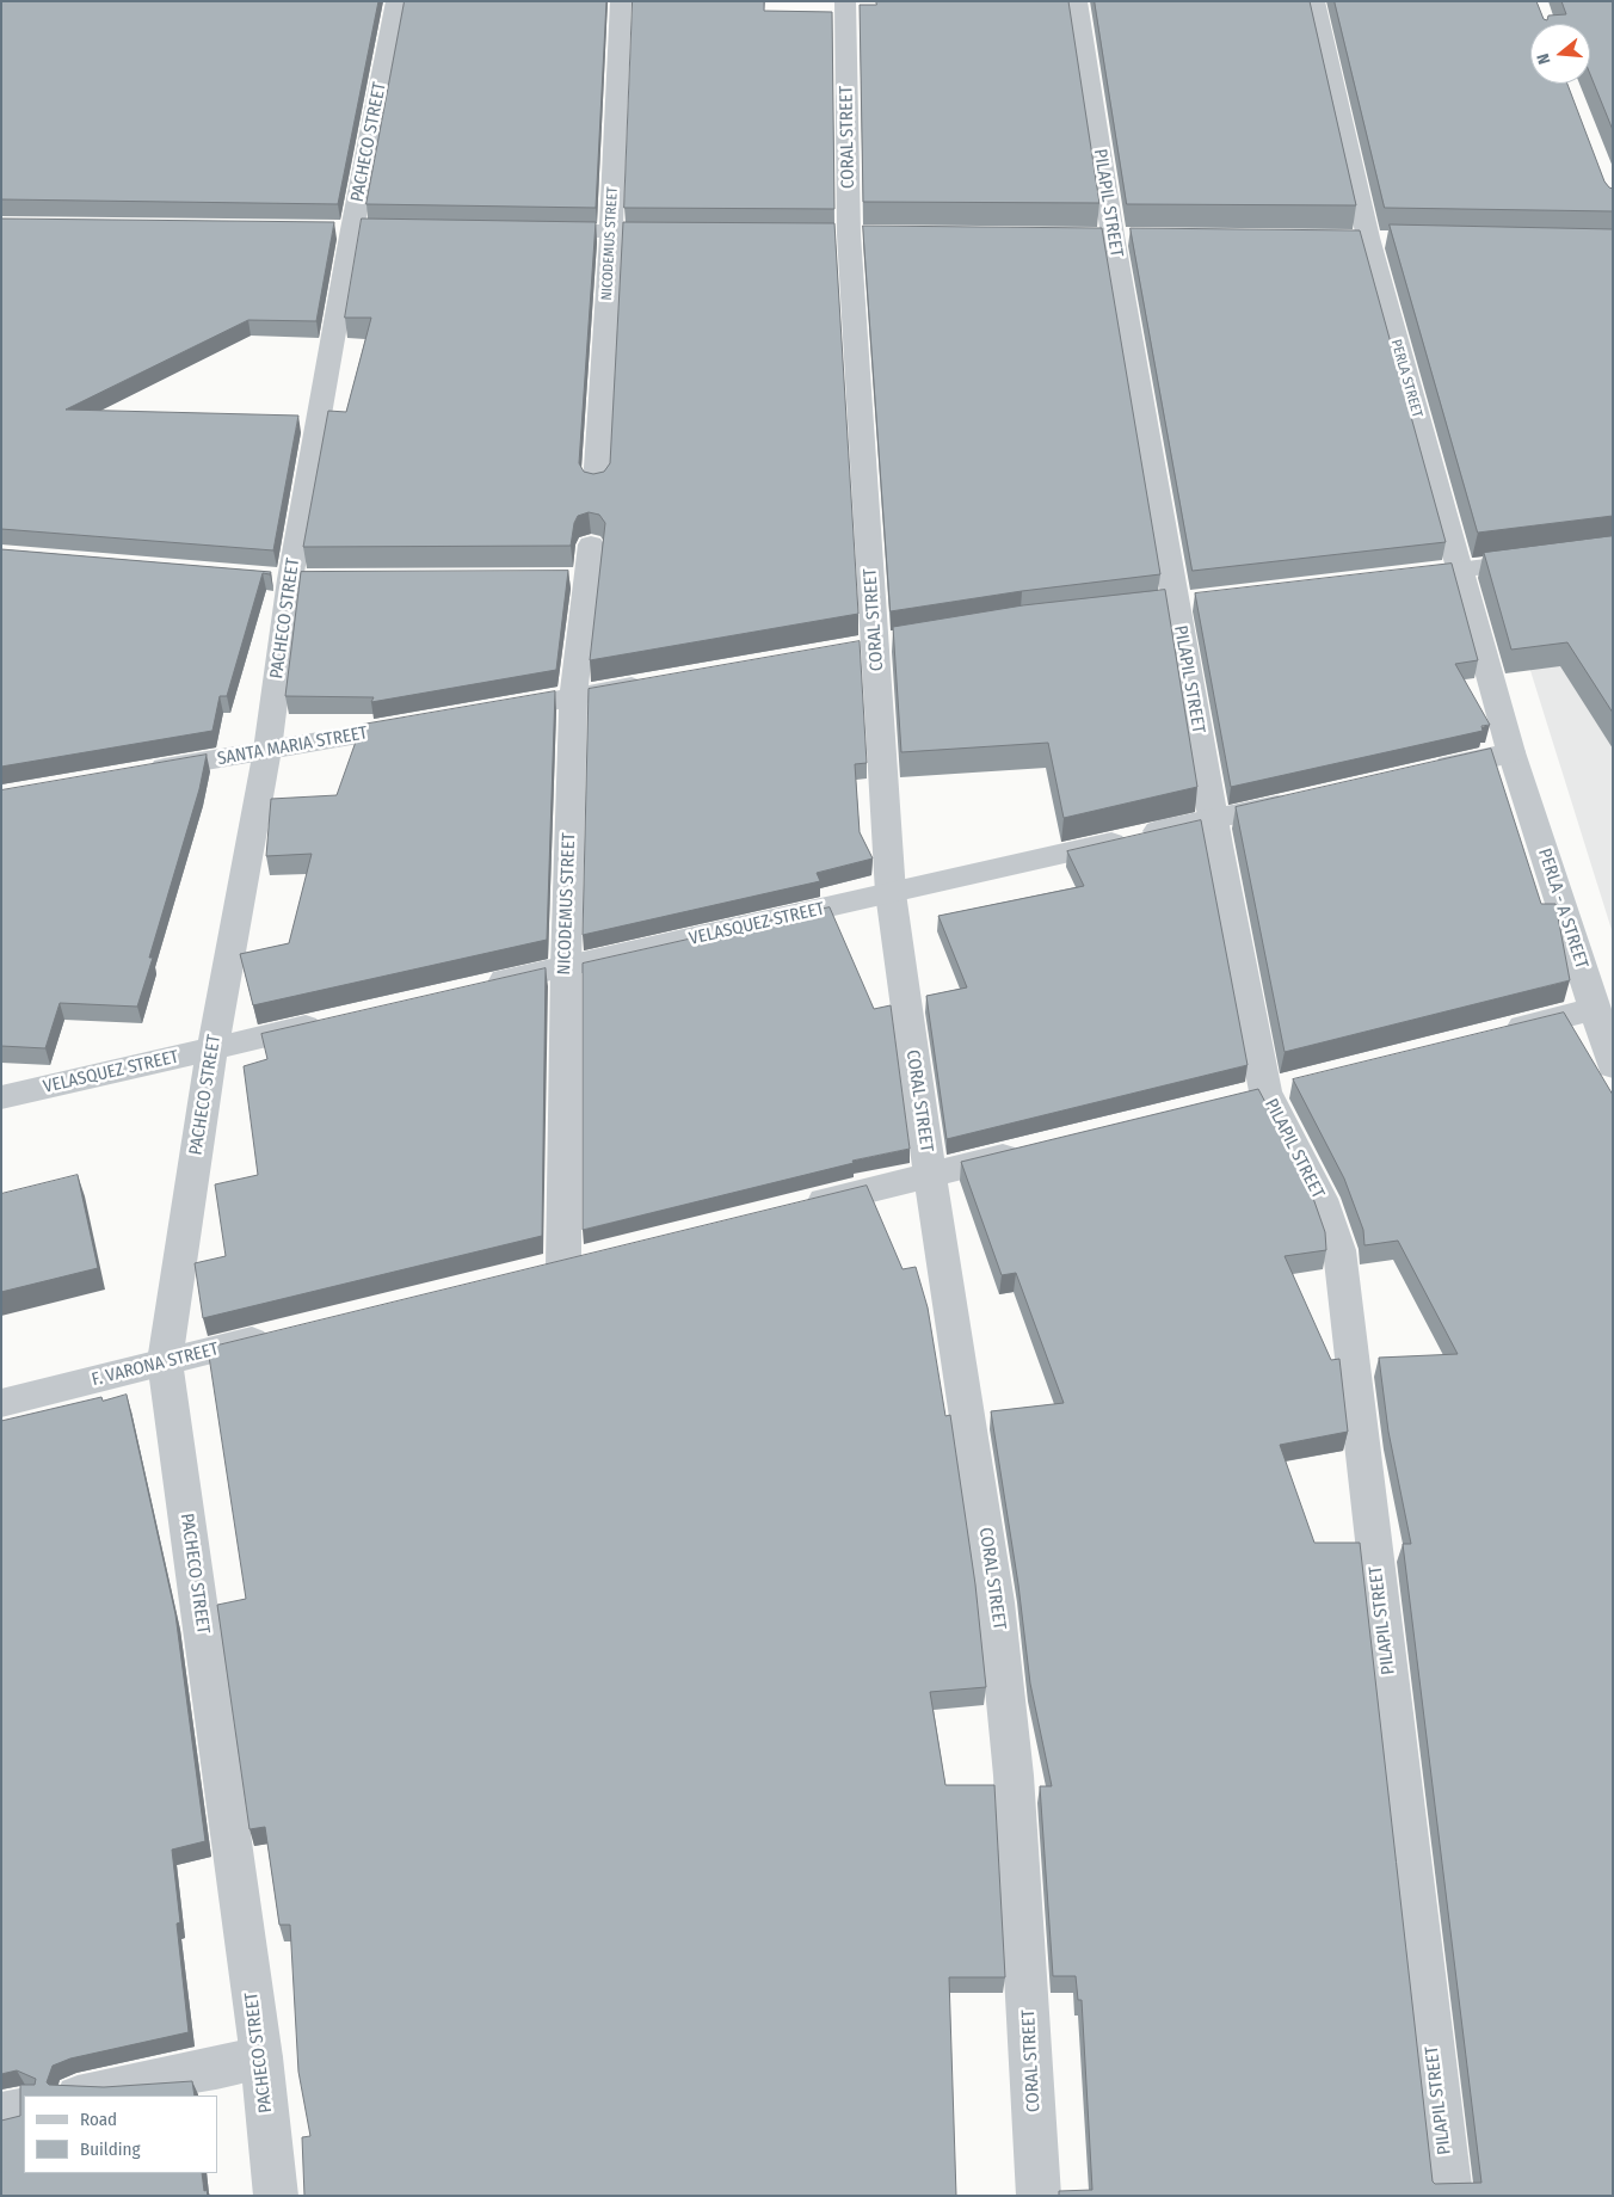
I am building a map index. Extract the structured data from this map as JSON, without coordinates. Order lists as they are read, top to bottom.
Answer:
{
  "streets": {
    "street": [
      "CORAL STREET",
      "PACHECO STREET",
      "PILAPIL STREET",
      "NICODEMUS STREET",
      "PERLA STREET",
      "SANTA MARIA STREET",
      "PERLA - A STREET",
      "VELASQUEZ STREET",
      "F. VARONA STREET"
    ]
  },
  "crossings": [
    ["CORAL STREET", "VELASQUEZ STREET"],
    ["PACHECO STREET", "SANTA MARIA STREET"],
    ["PACHECO STREET", "VELASQUEZ STREET"],
    ["PACHECO STREET", "F. VARONA STREET"],
    ["PILAPIL STREET", "VELASQUEZ STREET"],
    ["NICODEMUS STREET", "VELASQUEZ STREET"],
    ["PERLA STREET", "PERLA - A STREET"]
  ],
  "legend": ["Road", "Building"],
  "north": "left"
}
